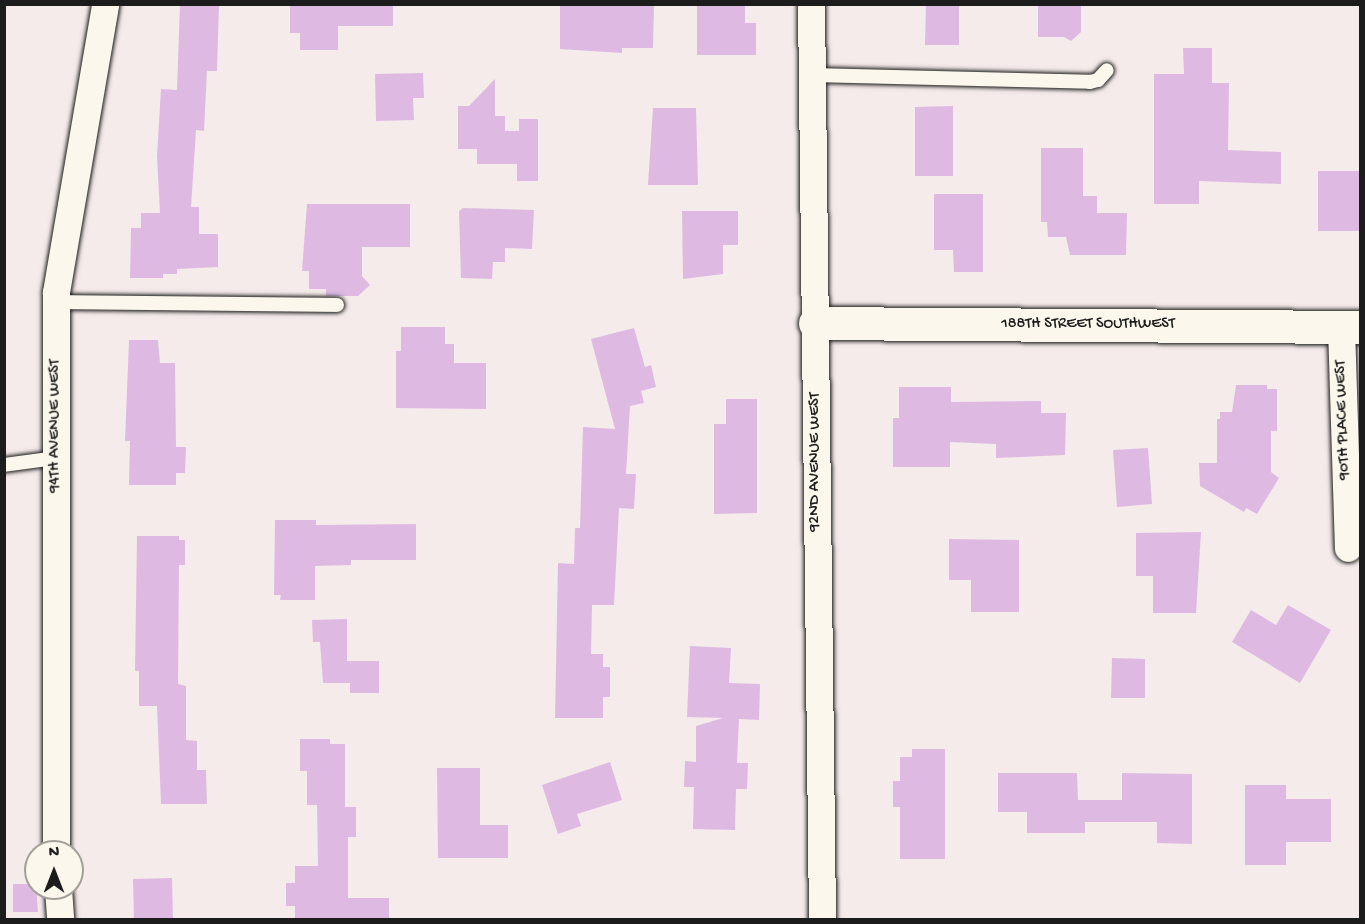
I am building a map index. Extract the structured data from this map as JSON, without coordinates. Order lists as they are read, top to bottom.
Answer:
{
  "streets": {
    "street": [
      "188TH STREET SOUTHWEST",
      "90TH PLACE WEST",
      "94TH AVENUE WEST",
      "92ND AVENUE WEST"
    ]
  },
  "crossings": [
    ["188TH STREET SOUTHWEST", "90TH PLACE WEST"],
    ["188TH STREET SOUTHWEST", "92ND AVENUE WEST"]
  ],
  "north": "top"
}
